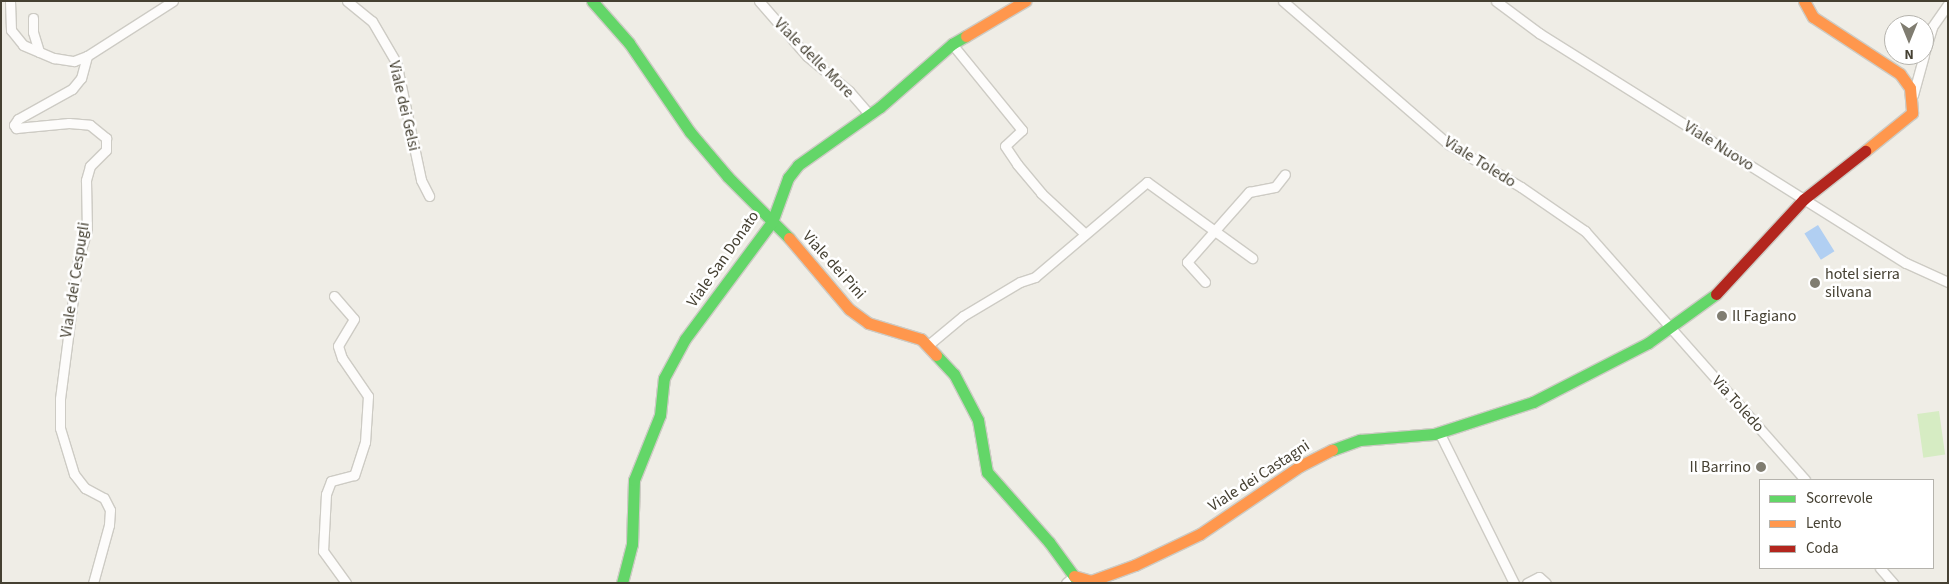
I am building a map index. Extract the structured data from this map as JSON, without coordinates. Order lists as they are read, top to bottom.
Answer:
{
  "streets": {
    "street": [
      "Viale delle More",
      "Viale dei Gelsi",
      "Viale Nuovo",
      "Viale Toledo",
      "Viale San Donato",
      "Viale dei Pini",
      "Viale dei Cespugli",
      "Via Toledo",
      "Viale dei Castagni"
    ]
  },
  "crossings": [
    ["Viale delle More", "Viale San Donato"],
    ["Viale Nuovo", "Viale dei Castagni"],
    ["Viale Toledo", "Via Toledo"],
    ["Viale Toledo", "Viale dei Castagni"],
    ["Viale San Donato", "Viale dei Pini"],
    ["Viale dei Pini", "Viale dei Castagni"],
    ["Via Toledo", "Viale dei Castagni"]
  ],
  "places": ["hotel sierra silvana", "Il Fagiano", "Il Barrino"],
  "legend": ["Scorrevole", "Lento", "Coda"],
  "north": "bottom"
}
